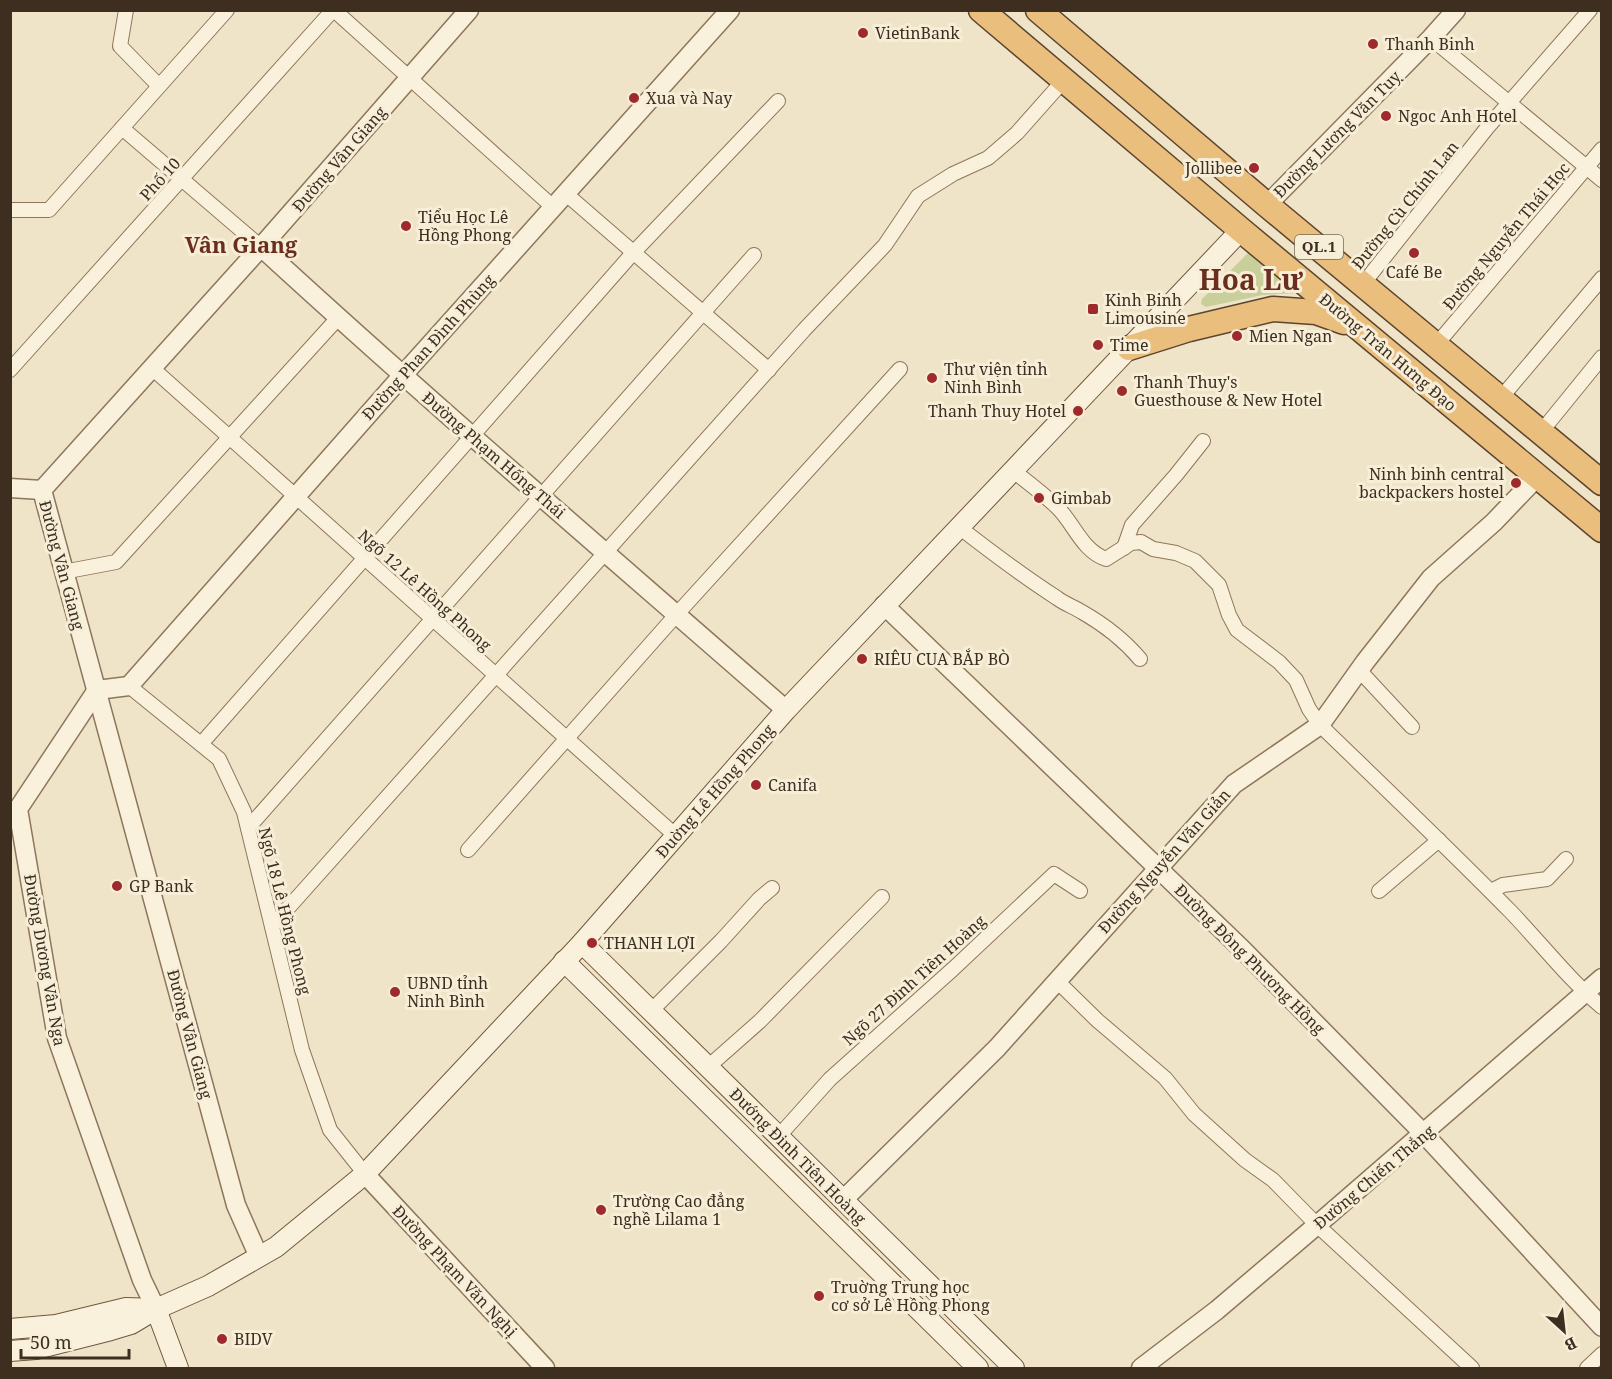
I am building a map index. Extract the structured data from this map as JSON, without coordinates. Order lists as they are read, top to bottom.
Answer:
{
  "streets": {
    "highway": ["QL.1", "Đường Trân Hưng Đạo"],
    "main road": ["Đuờng Lê Hồng Phong", "Đướng Đinh Tiên Hoàng"],
    "street": [
      "Đường Lương Văn Tuỵ",
      "Đường Vân Giang",
      "Phố 10",
      "Đường Cù Chính Lan",
      "Đường Nguyễn Thái Học",
      "Đường Phan Đình Phùng",
      "Đường Phạm Hống Thái",
      "Ngõ 12 Lê Hồng Phong",
      "Đường Nguyễn Văn Giản",
      "Ngõ 18 Lê Hồng Phong",
      "Đường Đông Phương Hồng",
      "Đường Dương Vân Nga",
      "Ngõ 27 Đinh Tiên Hoàng",
      "Đường Chiến Thắng",
      "Đường Phạm Văn Nghị"
    ]
  },
  "crossings": [
    ["Đường Lương Văn Tuỵ", "QL.1"],
    ["Đường Vân Giang", "Đường Phạm Hống Thái"],
    ["Đường Vân Giang", "Ngõ 12 Lê Hồng Phong"],
    ["Đường Vân Giang", "Đuờng Lê Hồng Phong"],
    ["Đường Vân Giang", "Đường Dương Vân Nga"],
    ["Phố 10", "Đường Phạm Hống Thái"],
    ["Đường Cù Chính Lan", "QL.1"],
    ["Đường Nguyễn Thái Học", "QL.1"],
    ["Đường Phan Đình Phùng", "Đường Phạm Hống Thái"],
    ["Đường Phan Đình Phùng", "Ngõ 12 Lê Hồng Phong"],
    ["Đường Phan Đình Phùng", "Ngõ 18 Lê Hồng Phong"],
    ["Đường Trân Hưng Đạo", "Đuờng Lê Hồng Phong"],
    ["Đường Trân Hưng Đạo", "Đường Nguyễn Văn Giản"],
    ["Đường Phạm Hống Thái", "Đuờng Lê Hồng Phong"],
    ["Ngõ 12 Lê Hồng Phong", "Đuờng Lê Hồng Phong"],
    ["Đuờng Lê Hồng Phong", "Ngõ 18 Lê Hồng Phong"],
    ["Đuờng Lê Hồng Phong", "Đường Đông Phương Hồng"],
    ["Đuờng Lê Hồng Phong", "Đường Dương Vân Nga"],
    ["Đuờng Lê Hồng Phong", "Đướng Đinh Tiên Hoàng"],
    ["Đuờng Lê Hồng Phong", "Đường Phạm Văn Nghị"],
    ["Đường Nguyễn Văn Giản", "Đường Đông Phương Hồng"],
    ["Đường Nguyễn Văn Giản", "Đướng Đinh Tiên Hoàng"],
    ["Ngõ 18 Lê Hồng Phong", "Đường Phạm Văn Nghị"],
    ["Đường Đông Phương Hồng", "Đường Chiến Thắng"],
    ["Ngõ 27 Đinh Tiên Hoàng", "Đướng Đinh Tiên Hoàng"]
  ],
  "districts": ["Vân Giang", "Hoa Lư"],
  "places": {
    "other": [
      "VietinBank",
      "Thanh Binh",
      "Xua và Nay",
      "Ngoc Anh Hotel",
      "Jollibee",
      "Tiểu Học Lê Hồng Phong",
      "Café Be",
      "Mien Ngan",
      "Time",
      "Thư viện tỉnh Ninh Bình",
      "Thanh Thuy's Guesthouse & New Hotel",
      "Thanh Thuy Hotel",
      "Ninh binh central backpackers hostel",
      "Gimbab",
      "RIÊU CUA BẮP BÒ",
      "Canifa",
      "GP Bank",
      "THANH LỢI",
      "UBND tỉnh Ninh Bình",
      "Trường Cao đẳng nghề Lilama 1",
      "Truờng Trung học cơ sở Lê Hồng Phong",
      "BIDV"
    ],
    "transit": ["Kinh Binh Limousine"]
  },
  "scale_bar": "50 m",
  "north": "bottom right"
}
